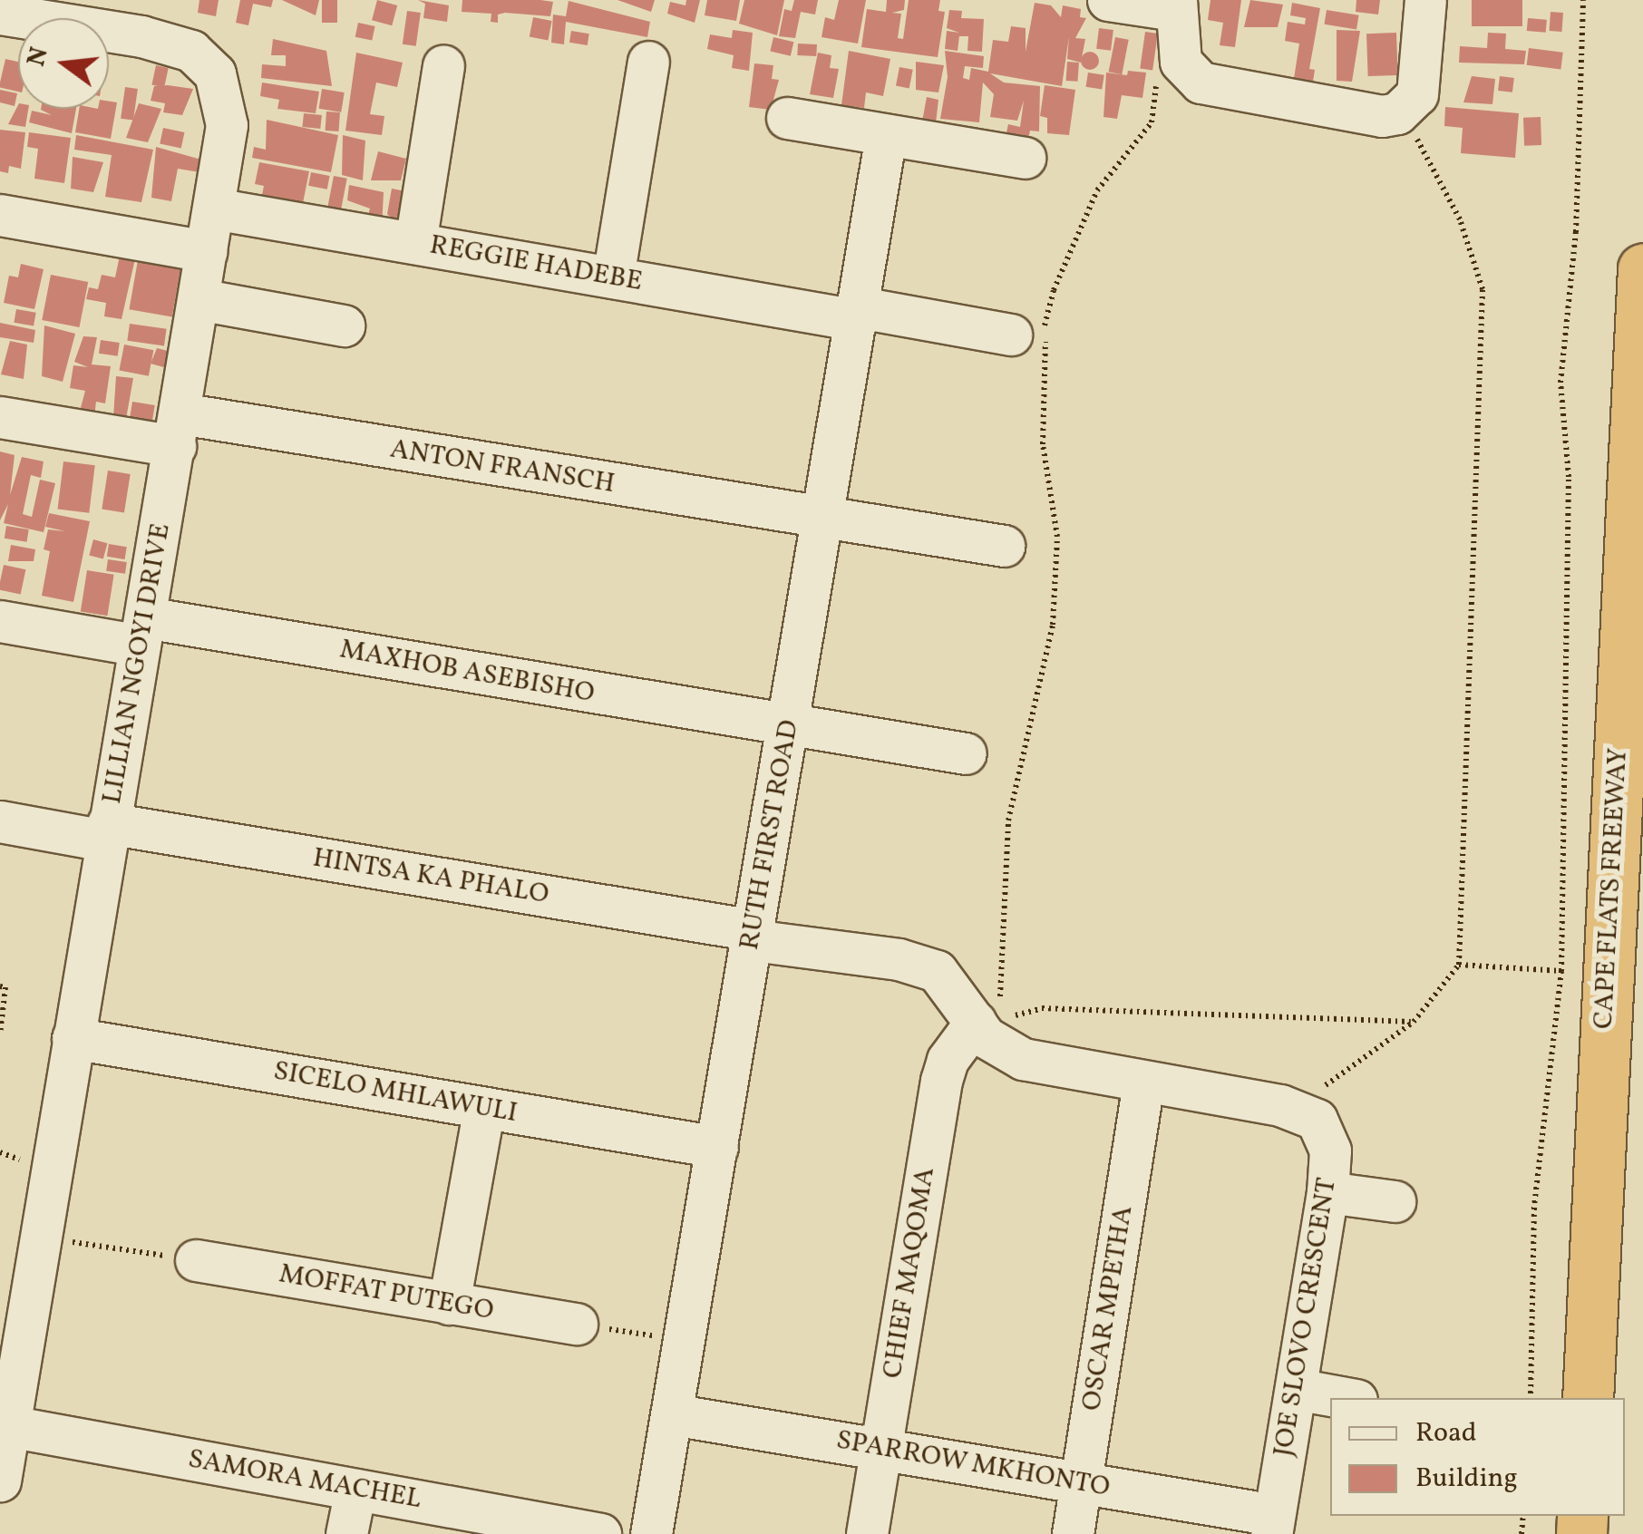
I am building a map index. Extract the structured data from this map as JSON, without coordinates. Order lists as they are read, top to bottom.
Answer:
{
  "streets": {
    "highway": ["CAPE FLATS FREEWAY"],
    "street": [
      "REGGIE HADEBE",
      "ANTON FRANSCH",
      "LILLIAN NGOYI DRIVE",
      "MAXHOB ASEBISHO",
      "RUTH FIRST ROAD",
      "HINTSA KA PHALO",
      "SICELO MHLAWULI",
      "CHIEF MAQOMA",
      "MOFFAT PUTEGO",
      "OSCAR MPETHA",
      "JOE SLOVO CRESCENT",
      "SPARROW MKHONTO",
      "SAMORA MACHEL"
    ]
  },
  "crossings": [
    ["REGGIE HADEBE", "LILLIAN NGOYI DRIVE"],
    ["REGGIE HADEBE", "RUTH FIRST ROAD"],
    ["ANTON FRANSCH", "LILLIAN NGOYI DRIVE"],
    ["ANTON FRANSCH", "RUTH FIRST ROAD"],
    ["LILLIAN NGOYI DRIVE", "MAXHOB ASEBISHO"],
    ["LILLIAN NGOYI DRIVE", "HINTSA KA PHALO"],
    ["LILLIAN NGOYI DRIVE", "SICELO MHLAWULI"],
    ["LILLIAN NGOYI DRIVE", "SAMORA MACHEL"],
    ["MAXHOB ASEBISHO", "RUTH FIRST ROAD"],
    ["RUTH FIRST ROAD", "HINTSA KA PHALO"],
    ["RUTH FIRST ROAD", "SICELO MHLAWULI"],
    ["RUTH FIRST ROAD", "SPARROW MKHONTO"],
    ["CHIEF MAQOMA", "SPARROW MKHONTO"],
    ["OSCAR MPETHA", "SPARROW MKHONTO"],
    ["JOE SLOVO CRESCENT", "SPARROW MKHONTO"]
  ],
  "legend": ["Road", "Building"],
  "north": "left"
}
